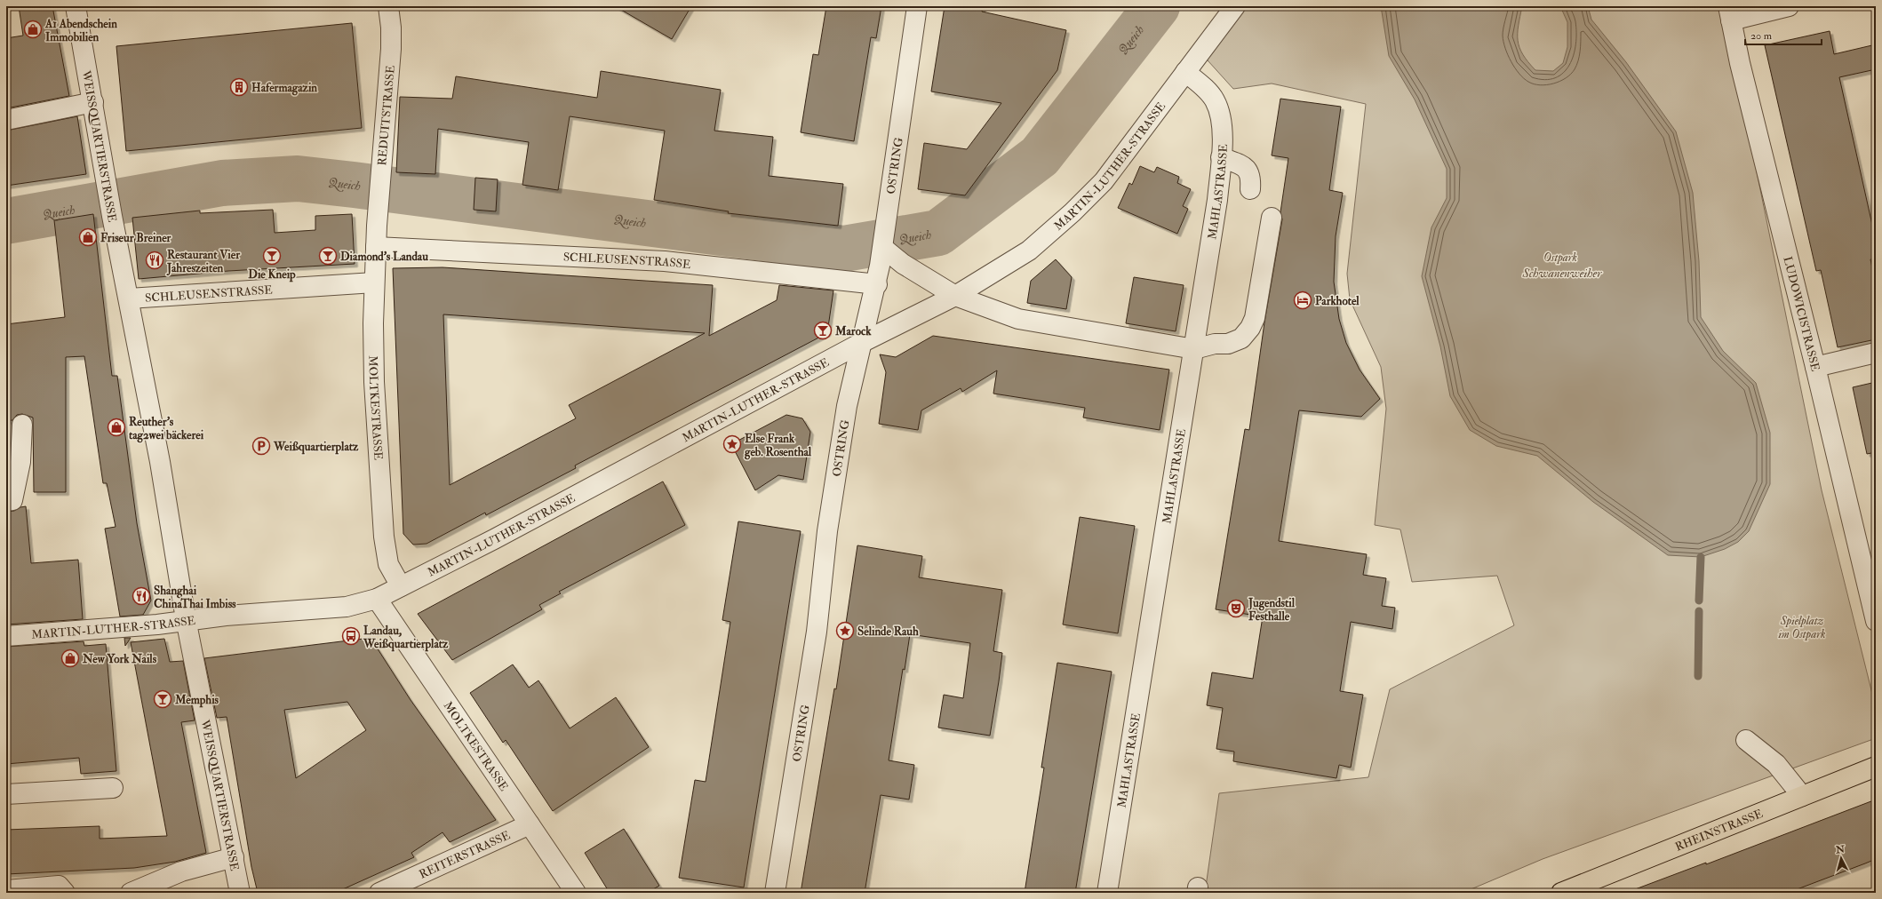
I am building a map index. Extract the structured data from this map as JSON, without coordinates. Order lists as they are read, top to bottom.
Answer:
{
  "streets": {
    "main road": ["RHEINSTRASSE"],
    "street": [
      "REDUITSTRASSE",
      "WEISSQUARTIERSTRASSE",
      "MARTIN-LUTHER-STRASSE",
      "OSTRING",
      "MAHLASTRASSE",
      "SCHLEUSENSTRASSE",
      "LUDOWICISTRASSE",
      "MOLTKESTRASSE",
      "REITERSTRASSE"
    ]
  },
  "crossings": [
    ["REDUITSTRASSE", "MOLTKESTRASSE"],
    ["WEISSQUARTIERSTRASSE", "MARTIN-LUTHER-STRASSE"],
    ["WEISSQUARTIERSTRASSE", "SCHLEUSENSTRASSE"],
    ["MARTIN-LUTHER-STRASSE", "OSTRING"],
    ["MARTIN-LUTHER-STRASSE", "MAHLASTRASSE"],
    ["MARTIN-LUTHER-STRASSE", "MOLTKESTRASSE"],
    ["OSTRING", "SCHLEUSENSTRASSE"],
    ["SCHLEUSENSTRASSE", "MOLTKESTRASSE"],
    ["MOLTKESTRASSE", "REITERSTRASSE"]
  ],
  "water": ["Queich", "Schwanenweiher"],
  "parks": ["Ostpark", "Spielplatz im Ostpark"],
  "places": {
    "shop": [
      "A1 Abendschein Immobilien",
      "Friseur Breiner",
      "Reuther's tag2wei bäckerei",
      "New York Nails"
    ],
    "building": ["Hafermagazin"],
    "bar": [
      "Die Kneip",
      "Diamond's Landau",
      "Marock",
      "Memphis"
    ],
    "restaurant": ["Restaurant Vier Jahreszeiten", "Shanghai ChinaThai Imbiss"],
    "hotel": ["Parkhotel"],
    "place": ["Else Frank geb. Rosenthal", "Selinde Rauh"],
    "parking": ["Weißquartierplatz"],
    "theatre": ["Jugendstil Festhalle"],
    "bus stop": ["Landau, Weißquartierplatz"]
  },
  "scale_bar": "20 m",
  "north": "top"
}
